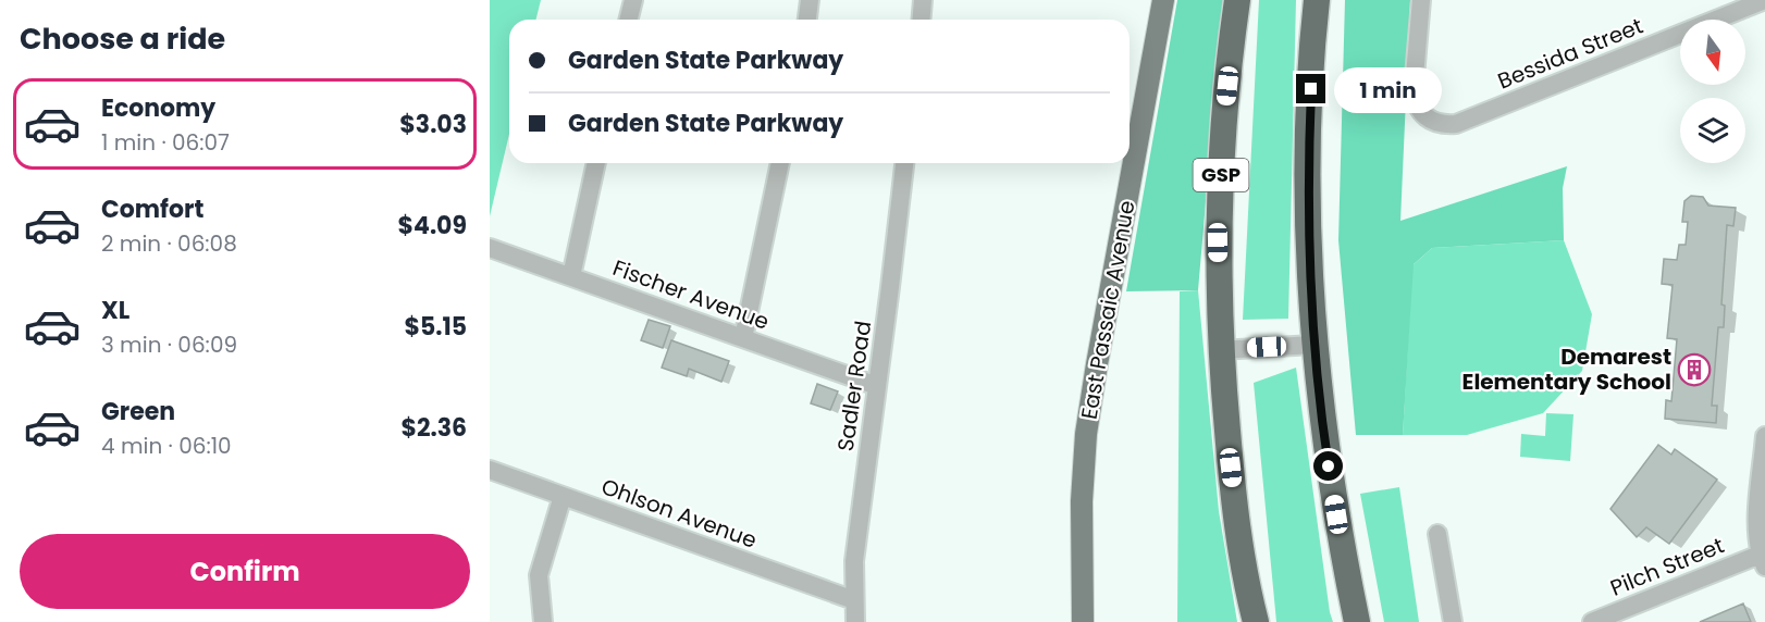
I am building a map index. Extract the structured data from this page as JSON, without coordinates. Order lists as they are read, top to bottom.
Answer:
{
  "streets": {
    "highway": ["GSP"],
    "main road": ["East Passaic Avenue"],
    "street": [
      "Bessida Street",
      "Fischer Avenue",
      "Sadler Road",
      "Ohlson Avenue",
      "Pilch Street"
    ]
  },
  "crossings": [
    ["Fischer Avenue", "Sadler Road"],
    ["Sadler Road", "Ohlson Avenue"]
  ],
  "places": {
    "building": ["Demarest Elementary School"]
  },
  "north": "bottom",
  "page": {
    "heading": "Choose a ride",
    "banner": ["Garden State Parkway", "Garden State Parkway"],
    "bubble": "1 min",
    "list": [
      {
        "name": "Economy",
        "note": "1 min · 06:07",
        "value": "$3.03"
      },
      {
        "name": "Comfort",
        "note": "2 min · 06:08",
        "value": "$4.09"
      },
      {
        "name": "XL",
        "note": "3 min · 06:09",
        "value": "$5.15"
      },
      {
        "name": "Green",
        "note": "4 min · 06:10",
        "value": "$2.36"
      }
    ],
    "buttons": "Confirm"
  }
}
